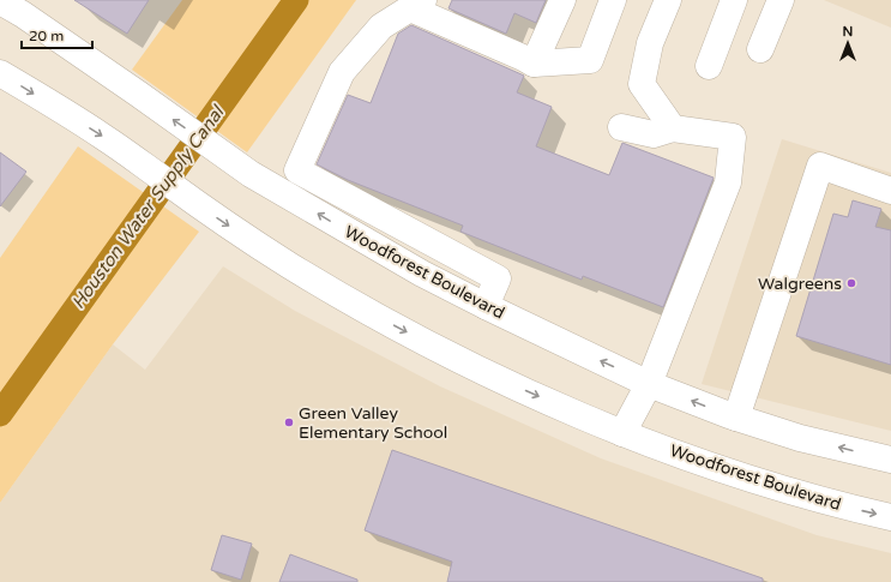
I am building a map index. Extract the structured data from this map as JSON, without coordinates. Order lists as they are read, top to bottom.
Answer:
{
  "streets": {
    "main road": ["Woodforest Boulevard"]
  },
  "water": ["Houston Water Supply Canal"],
  "places": ["Walgreens", "Green Valley Elementary School"],
  "scale_bar": "20 m",
  "north": "top"
}
